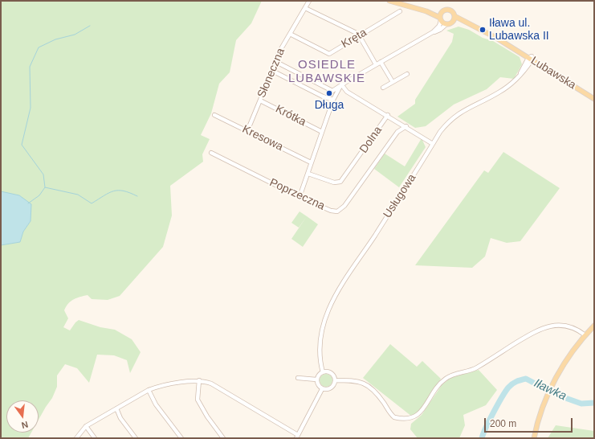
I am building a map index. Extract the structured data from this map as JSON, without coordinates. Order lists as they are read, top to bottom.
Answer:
{
  "streets": {
    "main road": ["Lubawska"],
    "street": [
      "Kręta",
      "Słoneczna",
      "Krótka",
      "Kresowa",
      "Dolna",
      "Poprzeczna",
      "Usługowa"
    ]
  },
  "crossings": [
    ["Kręta", "Słoneczna"],
    ["Słoneczna", "Krótka"],
    ["Słoneczna", "Kresowa"],
    ["Lubawska", "Usługowa"]
  ],
  "districts": ["OSIEDLE LUBAWSKIE"],
  "water": ["Iławka"],
  "places": ["Iława ul. Lubawska II", "Długa"],
  "scale_bar": "200 m",
  "north": "bottom"
}
